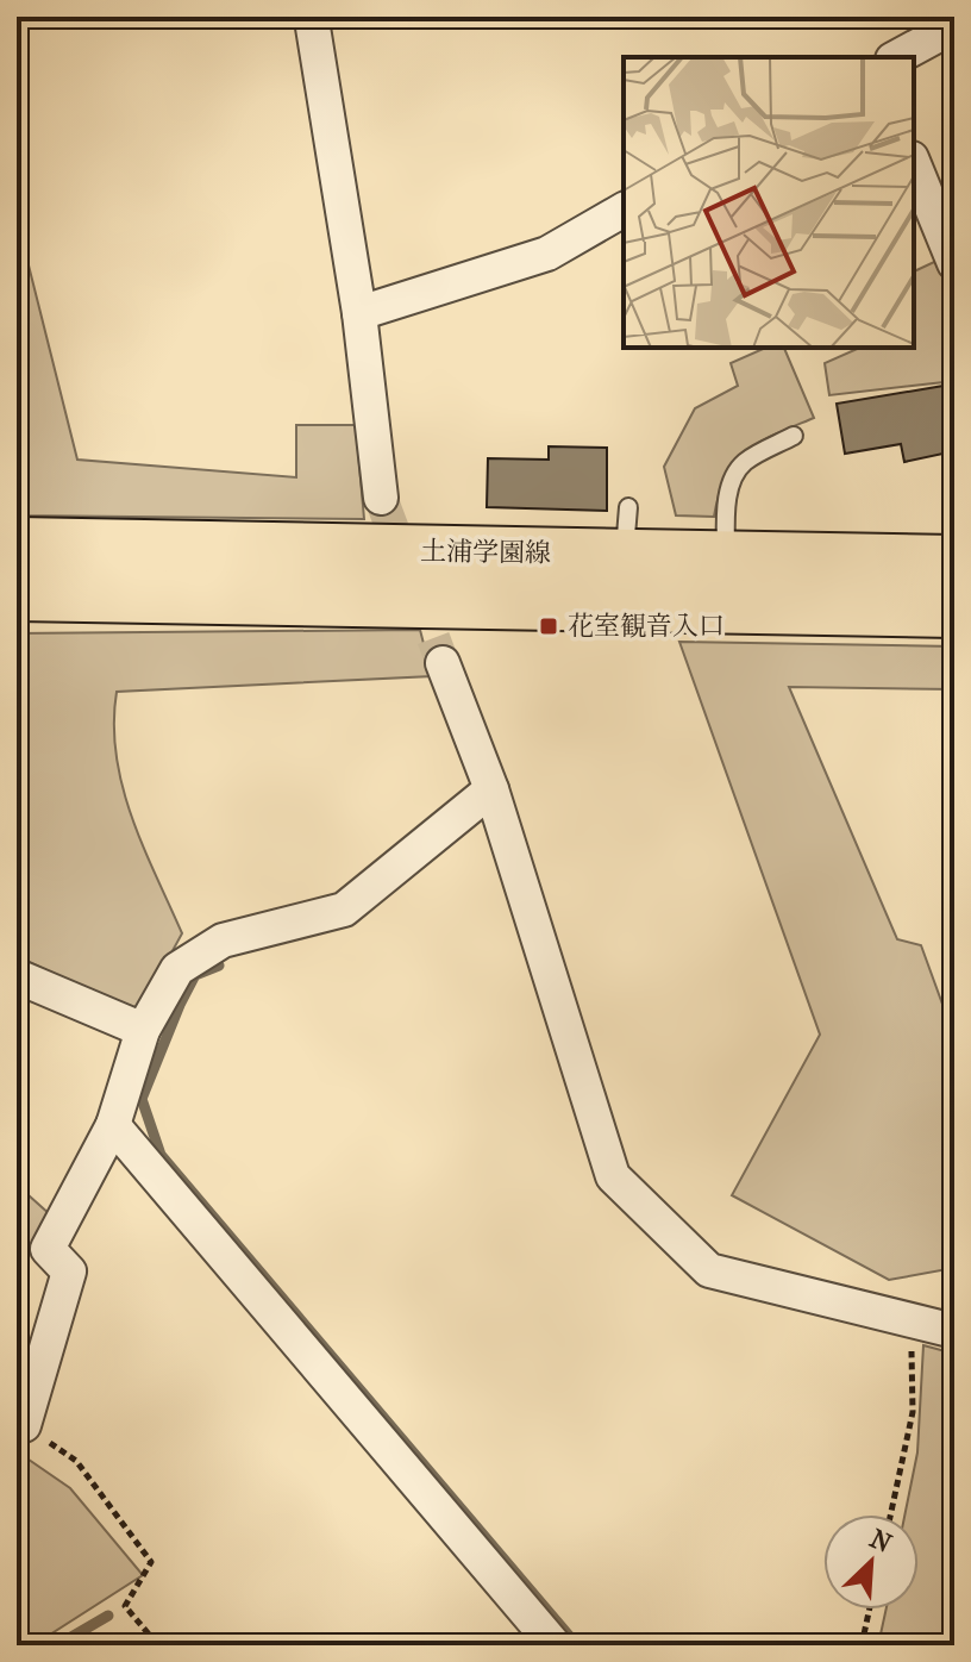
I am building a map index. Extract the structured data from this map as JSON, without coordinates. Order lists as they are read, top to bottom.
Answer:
{
  "streets": {
    "main road": ["土浦学園線"]
  },
  "places": {
    "transit": ["花室観音入口"]
  },
  "north": "top right"
}
